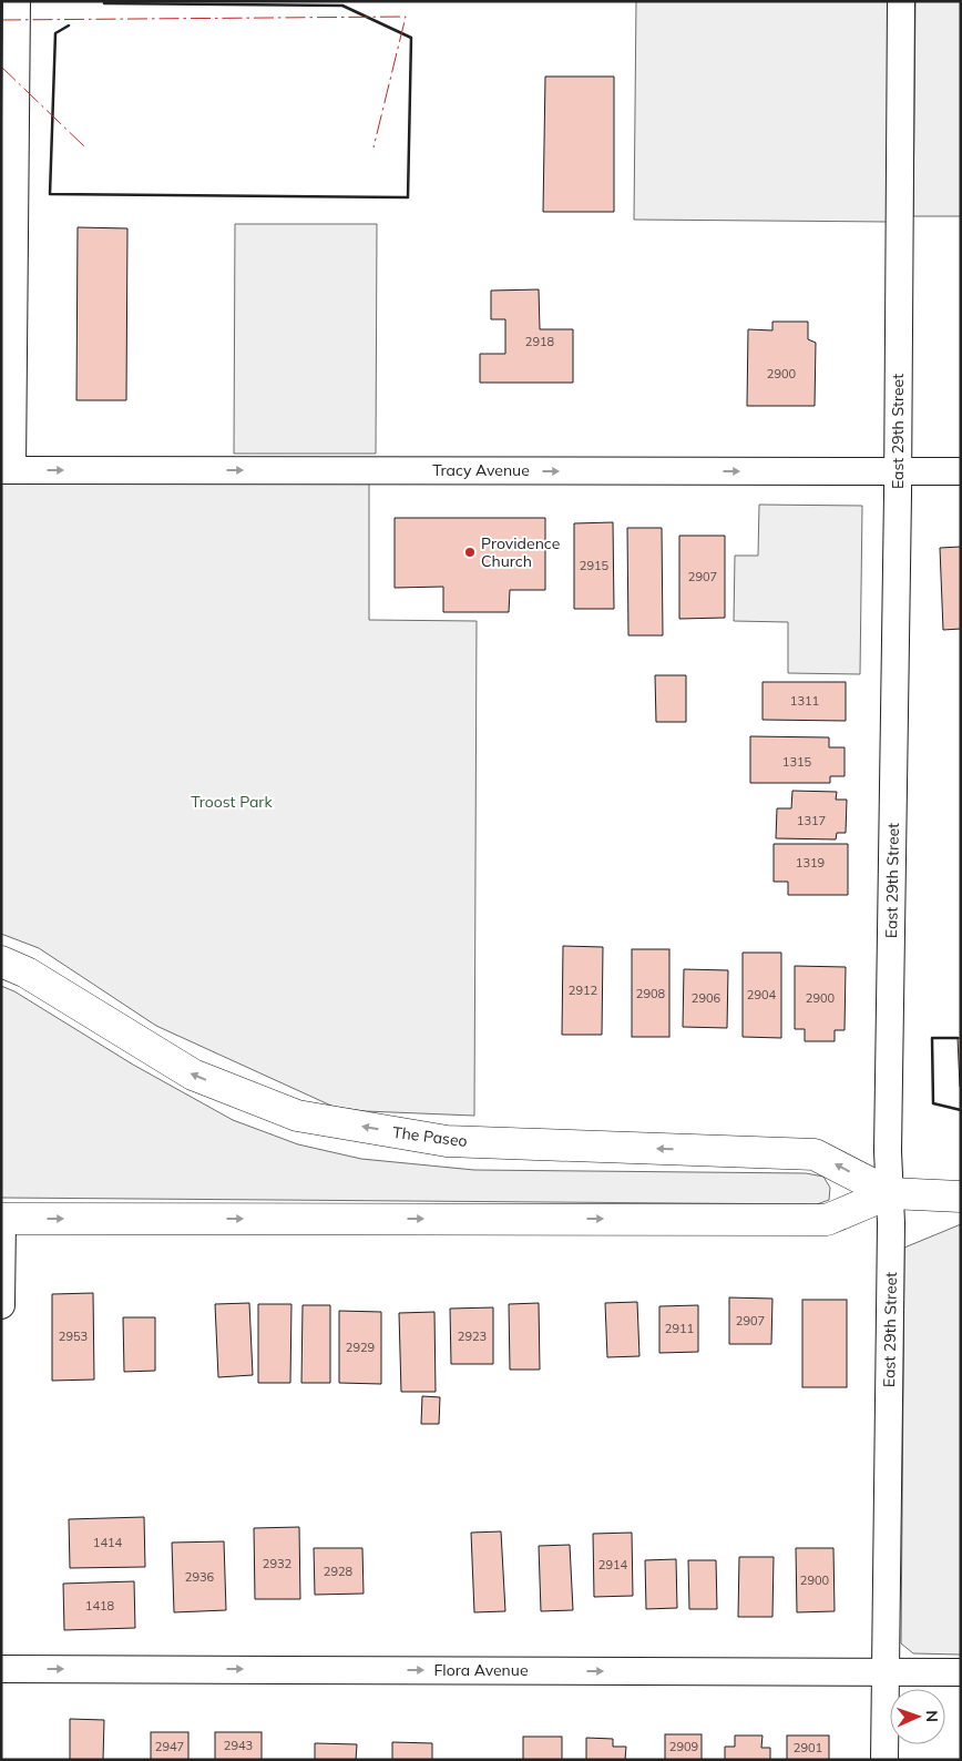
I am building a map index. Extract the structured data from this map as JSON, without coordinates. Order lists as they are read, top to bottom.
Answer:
{
  "streets": {
    "main road": ["The Paseo"],
    "street": ["East 29th Street", "Tracy Avenue", "Flora Avenue"]
  },
  "crossings": [
    ["East 29th Street", "Tracy Avenue"],
    ["East 29th Street", "The Paseo"],
    ["East 29th Street", "Flora Avenue"]
  ],
  "one_way": ["Tracy Avenue", "Flora Avenue"],
  "parks": ["Troost Park"],
  "places": ["Providence Church"],
  "house_numbers": [
    "2918",
    "2900",
    "2915",
    "2907",
    "1311",
    "1315",
    "1317",
    "1319",
    "2912",
    "2908",
    "2904",
    "2906",
    "2900",
    "2907",
    "2911",
    "2953",
    "2923",
    "2929",
    "1414",
    "2932",
    "2914",
    "2928",
    "2936",
    "2900",
    "1418",
    "2943",
    "2947",
    "2909",
    "2901"
  ],
  "north": "right"
}
